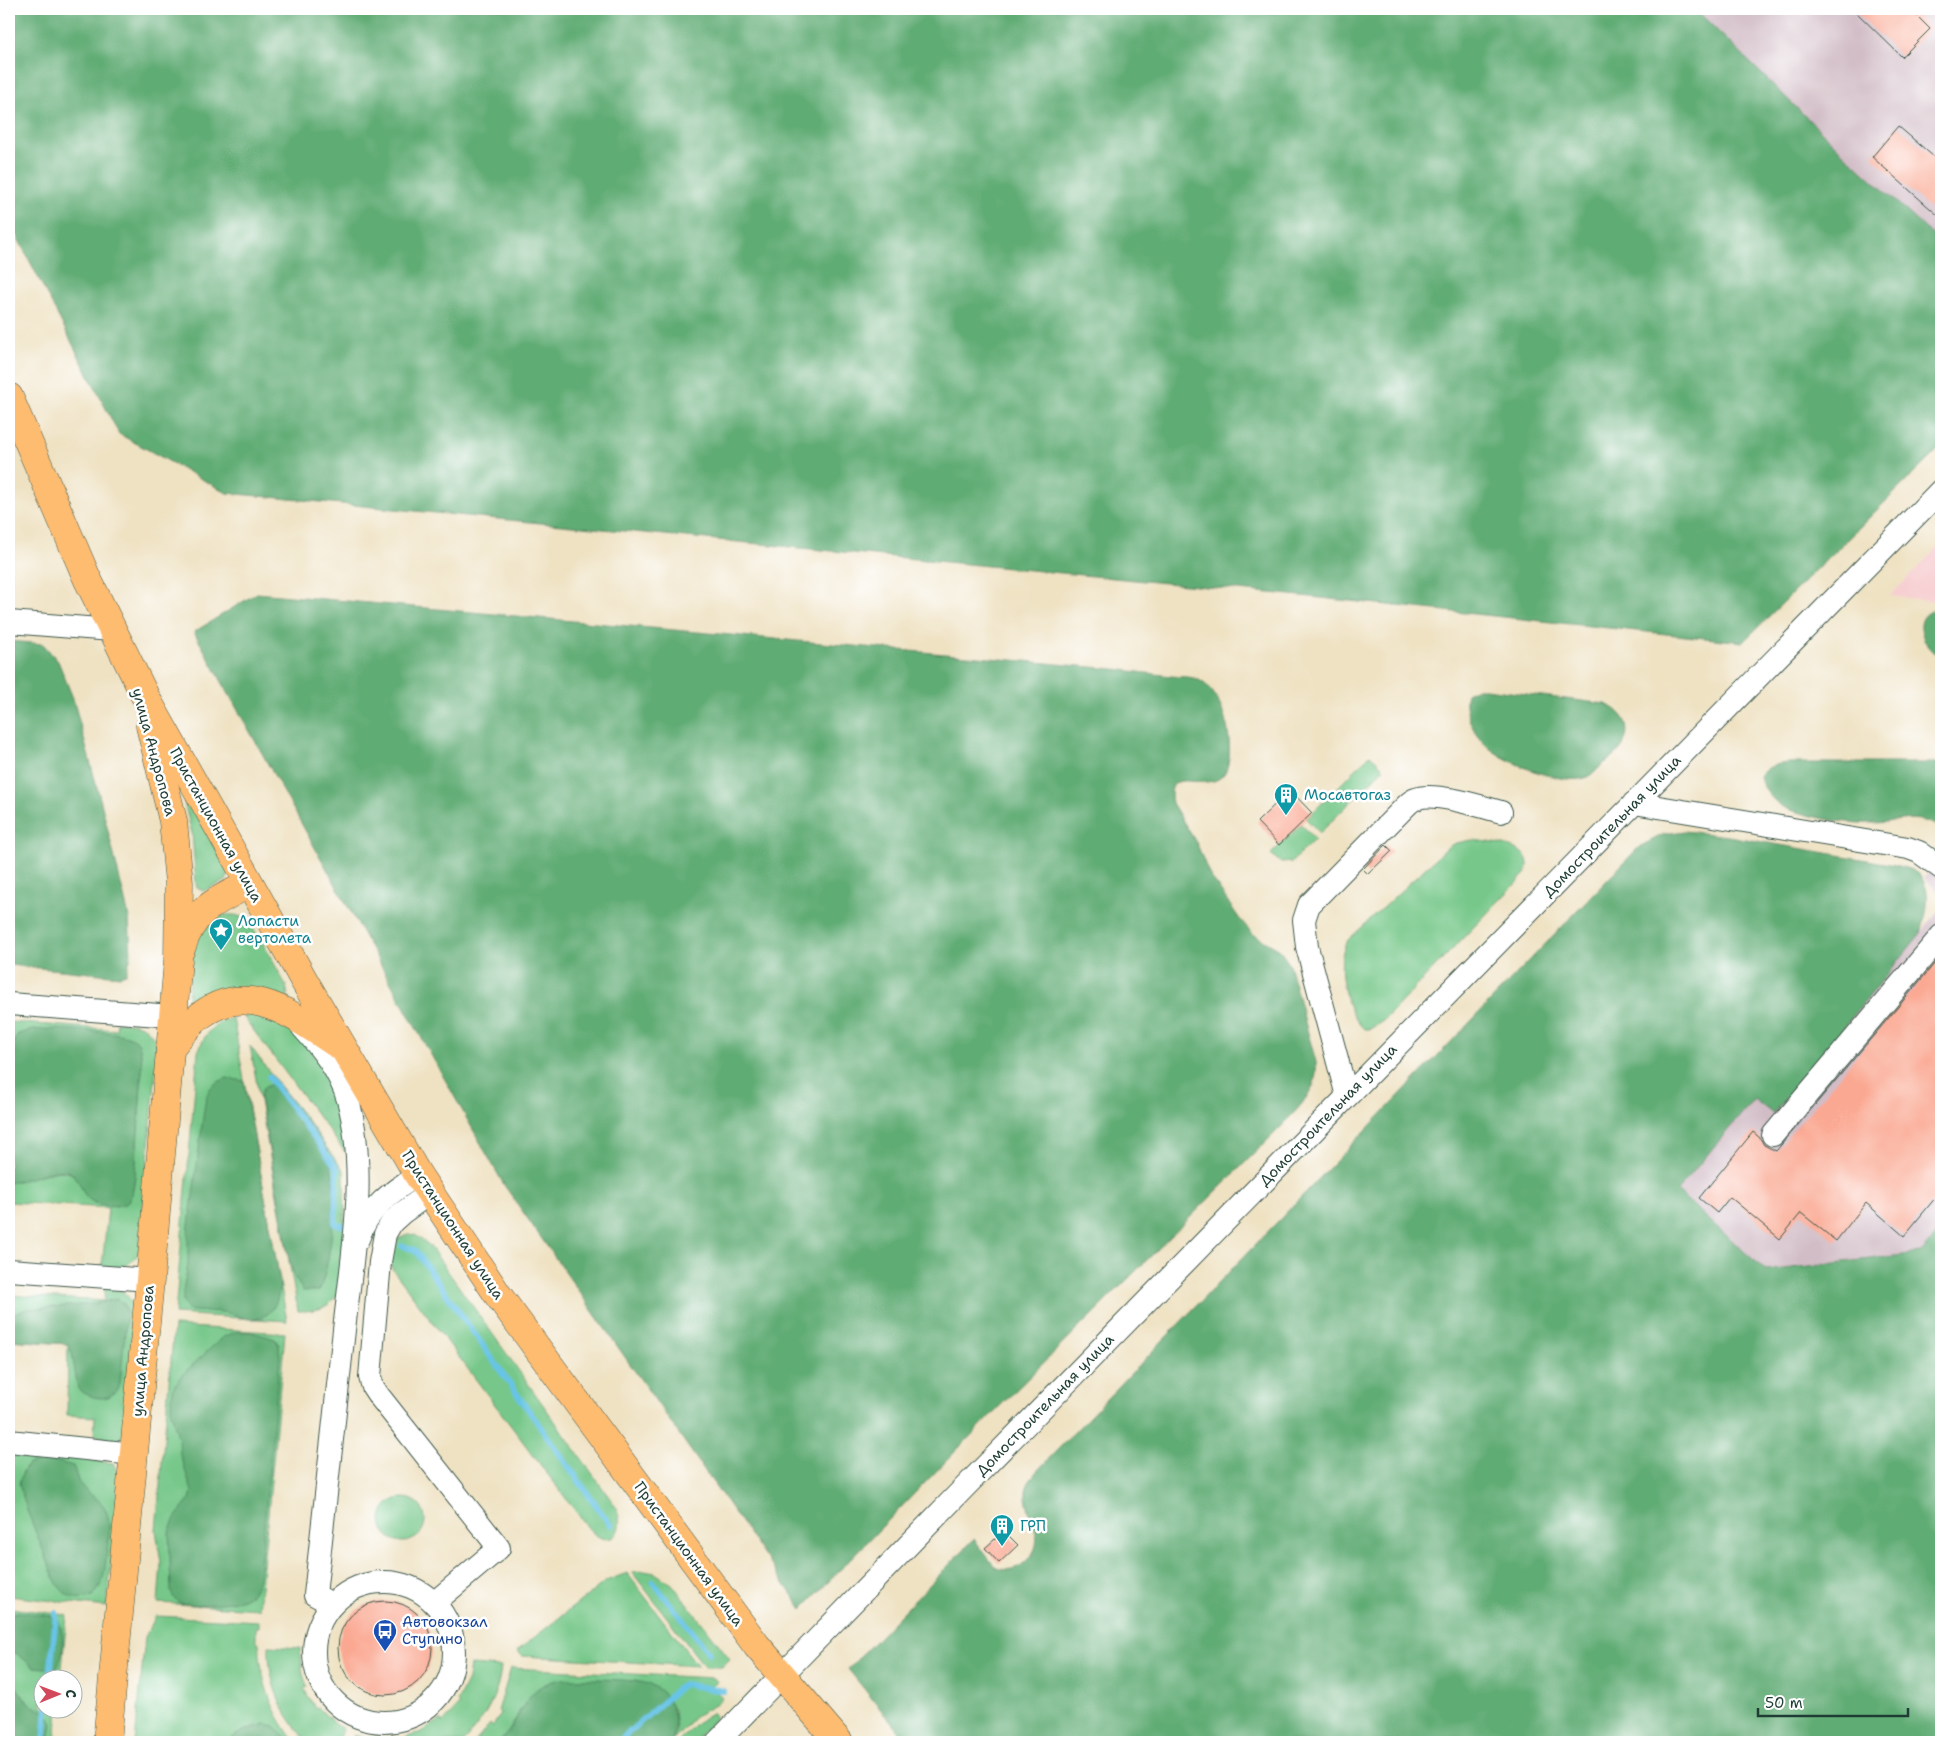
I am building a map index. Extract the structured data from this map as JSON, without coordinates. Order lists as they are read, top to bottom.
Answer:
{
  "streets": {
    "main road": ["улица Андропова", "Пристанционная улица"],
    "street": ["Домостроительная улица"]
  },
  "crossings": [
    ["улица Андропова", "Пристанционная улица"],
    ["Пристанционная улица", "Домостроительная улица"]
  ],
  "places": {
    "building": ["Мосавтогаз", "ГРП"],
    "place": ["Лопасти вертолета"],
    "bus stop": ["Автовокзал Ступино"]
  },
  "scale_bar": "50 m",
  "north": "right"
}
